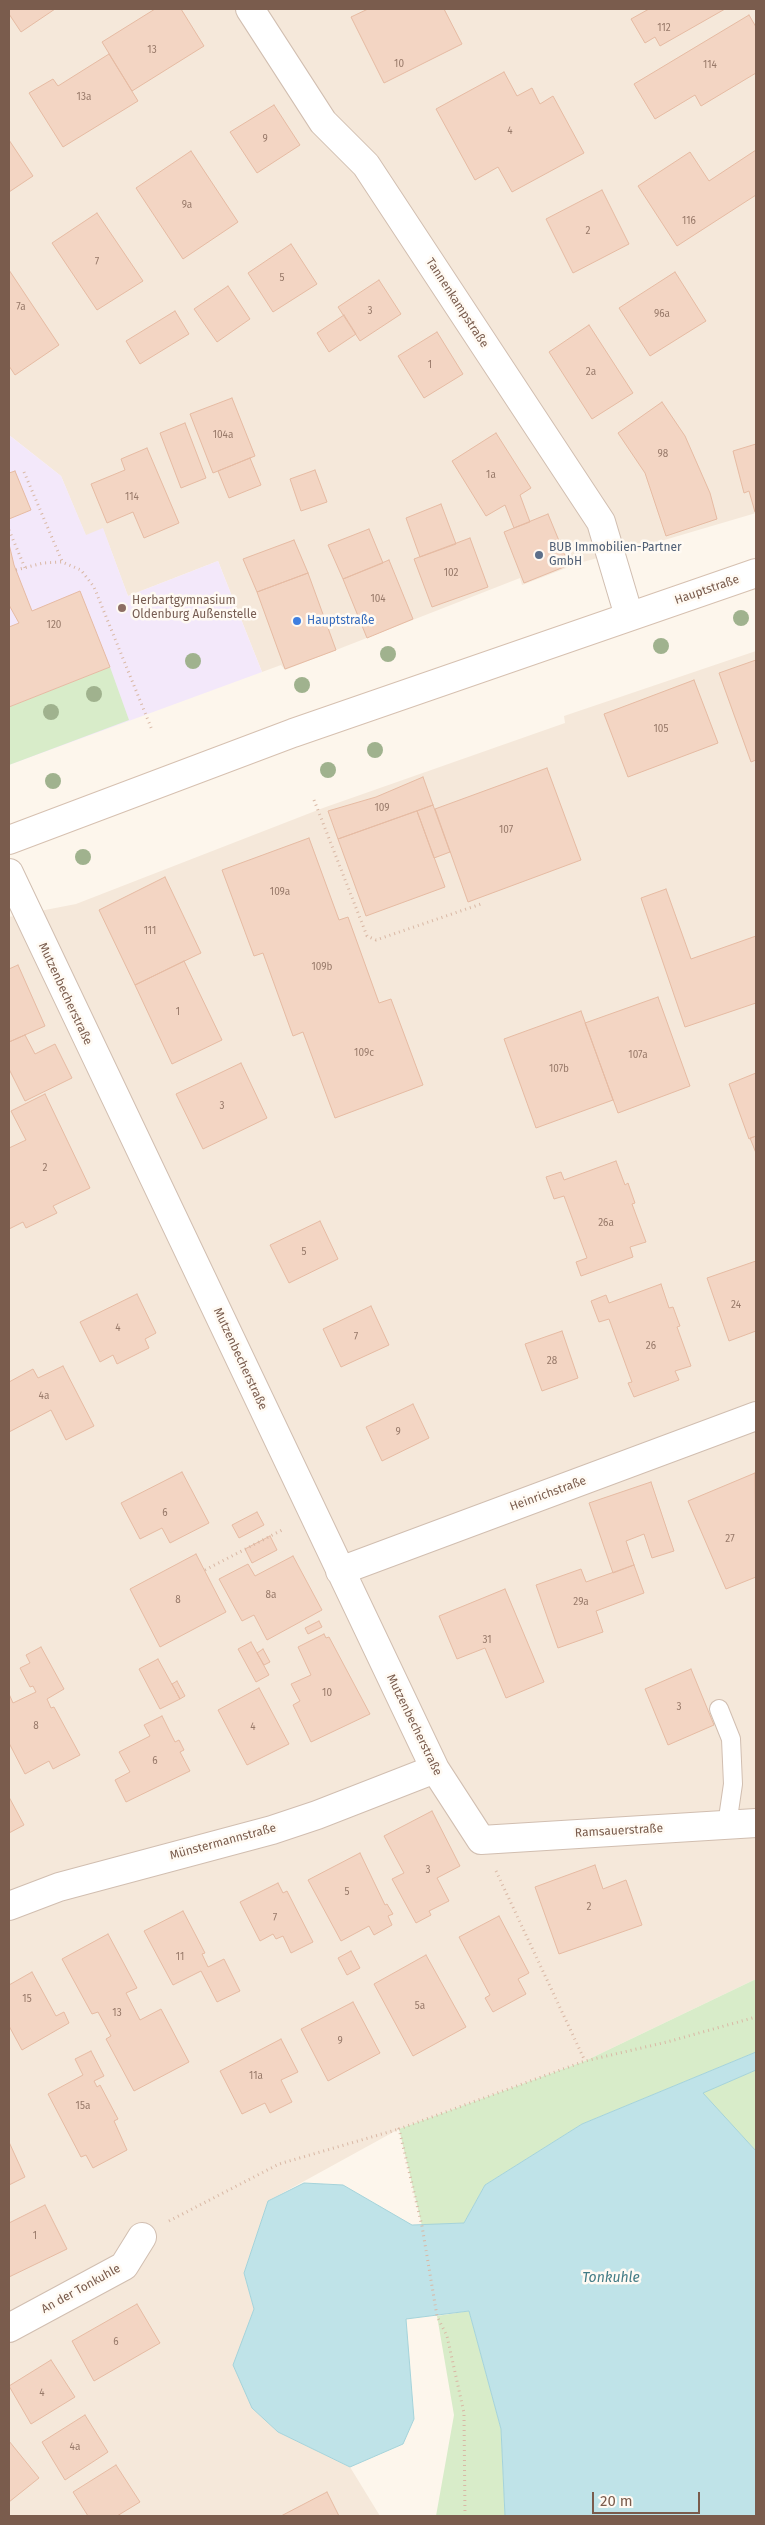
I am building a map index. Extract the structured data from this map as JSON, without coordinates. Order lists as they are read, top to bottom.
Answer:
{
  "streets": {
    "street": [
      "Tannenkampstraße",
      "Hauptstraße",
      "Mutzenbecherstraße",
      "Heinrichstraße",
      "Ramsauerstraße",
      "Münstermannstraße",
      "An der Tonkuhle"
    ]
  },
  "crossings": [
    ["Tannenkampstraße", "Hauptstraße"],
    ["Mutzenbecherstraße", "Heinrichstraße"],
    ["Mutzenbecherstraße", "Ramsauerstraße"],
    ["Mutzenbecherstraße", "Münstermannstraße"]
  ],
  "water": ["Tonkuhle"],
  "places": ["BUB Immobilien-Partner GmbH", "Herbartgymnasium Oldenburg Außenstelle", "Hauptstraße"],
  "house_numbers": [
    "112",
    "13",
    "10",
    "114",
    "13a",
    "4",
    "9",
    "9a",
    "116",
    "2",
    "7",
    "5",
    "7a",
    "3",
    "96a",
    "1",
    "2a",
    "104a",
    "98",
    "1a",
    "114",
    "102",
    "104",
    "120",
    "105",
    "109",
    "107",
    "109a",
    "111",
    "109b",
    "1",
    "109c",
    "107a",
    "107b",
    "3",
    "2",
    "26a",
    "5",
    "24",
    "4",
    "7",
    "26",
    "28",
    "4a",
    "9",
    "6",
    "27",
    "8a",
    "8",
    "29a",
    "31",
    "10",
    "3",
    "8",
    "4",
    "6",
    "3",
    "5",
    "2",
    "7",
    "11",
    "15",
    "5a",
    "13",
    "9",
    "11a",
    "15a",
    "1",
    "6",
    "4",
    "4a"
  ],
  "scale_bar": "20 m"
}
